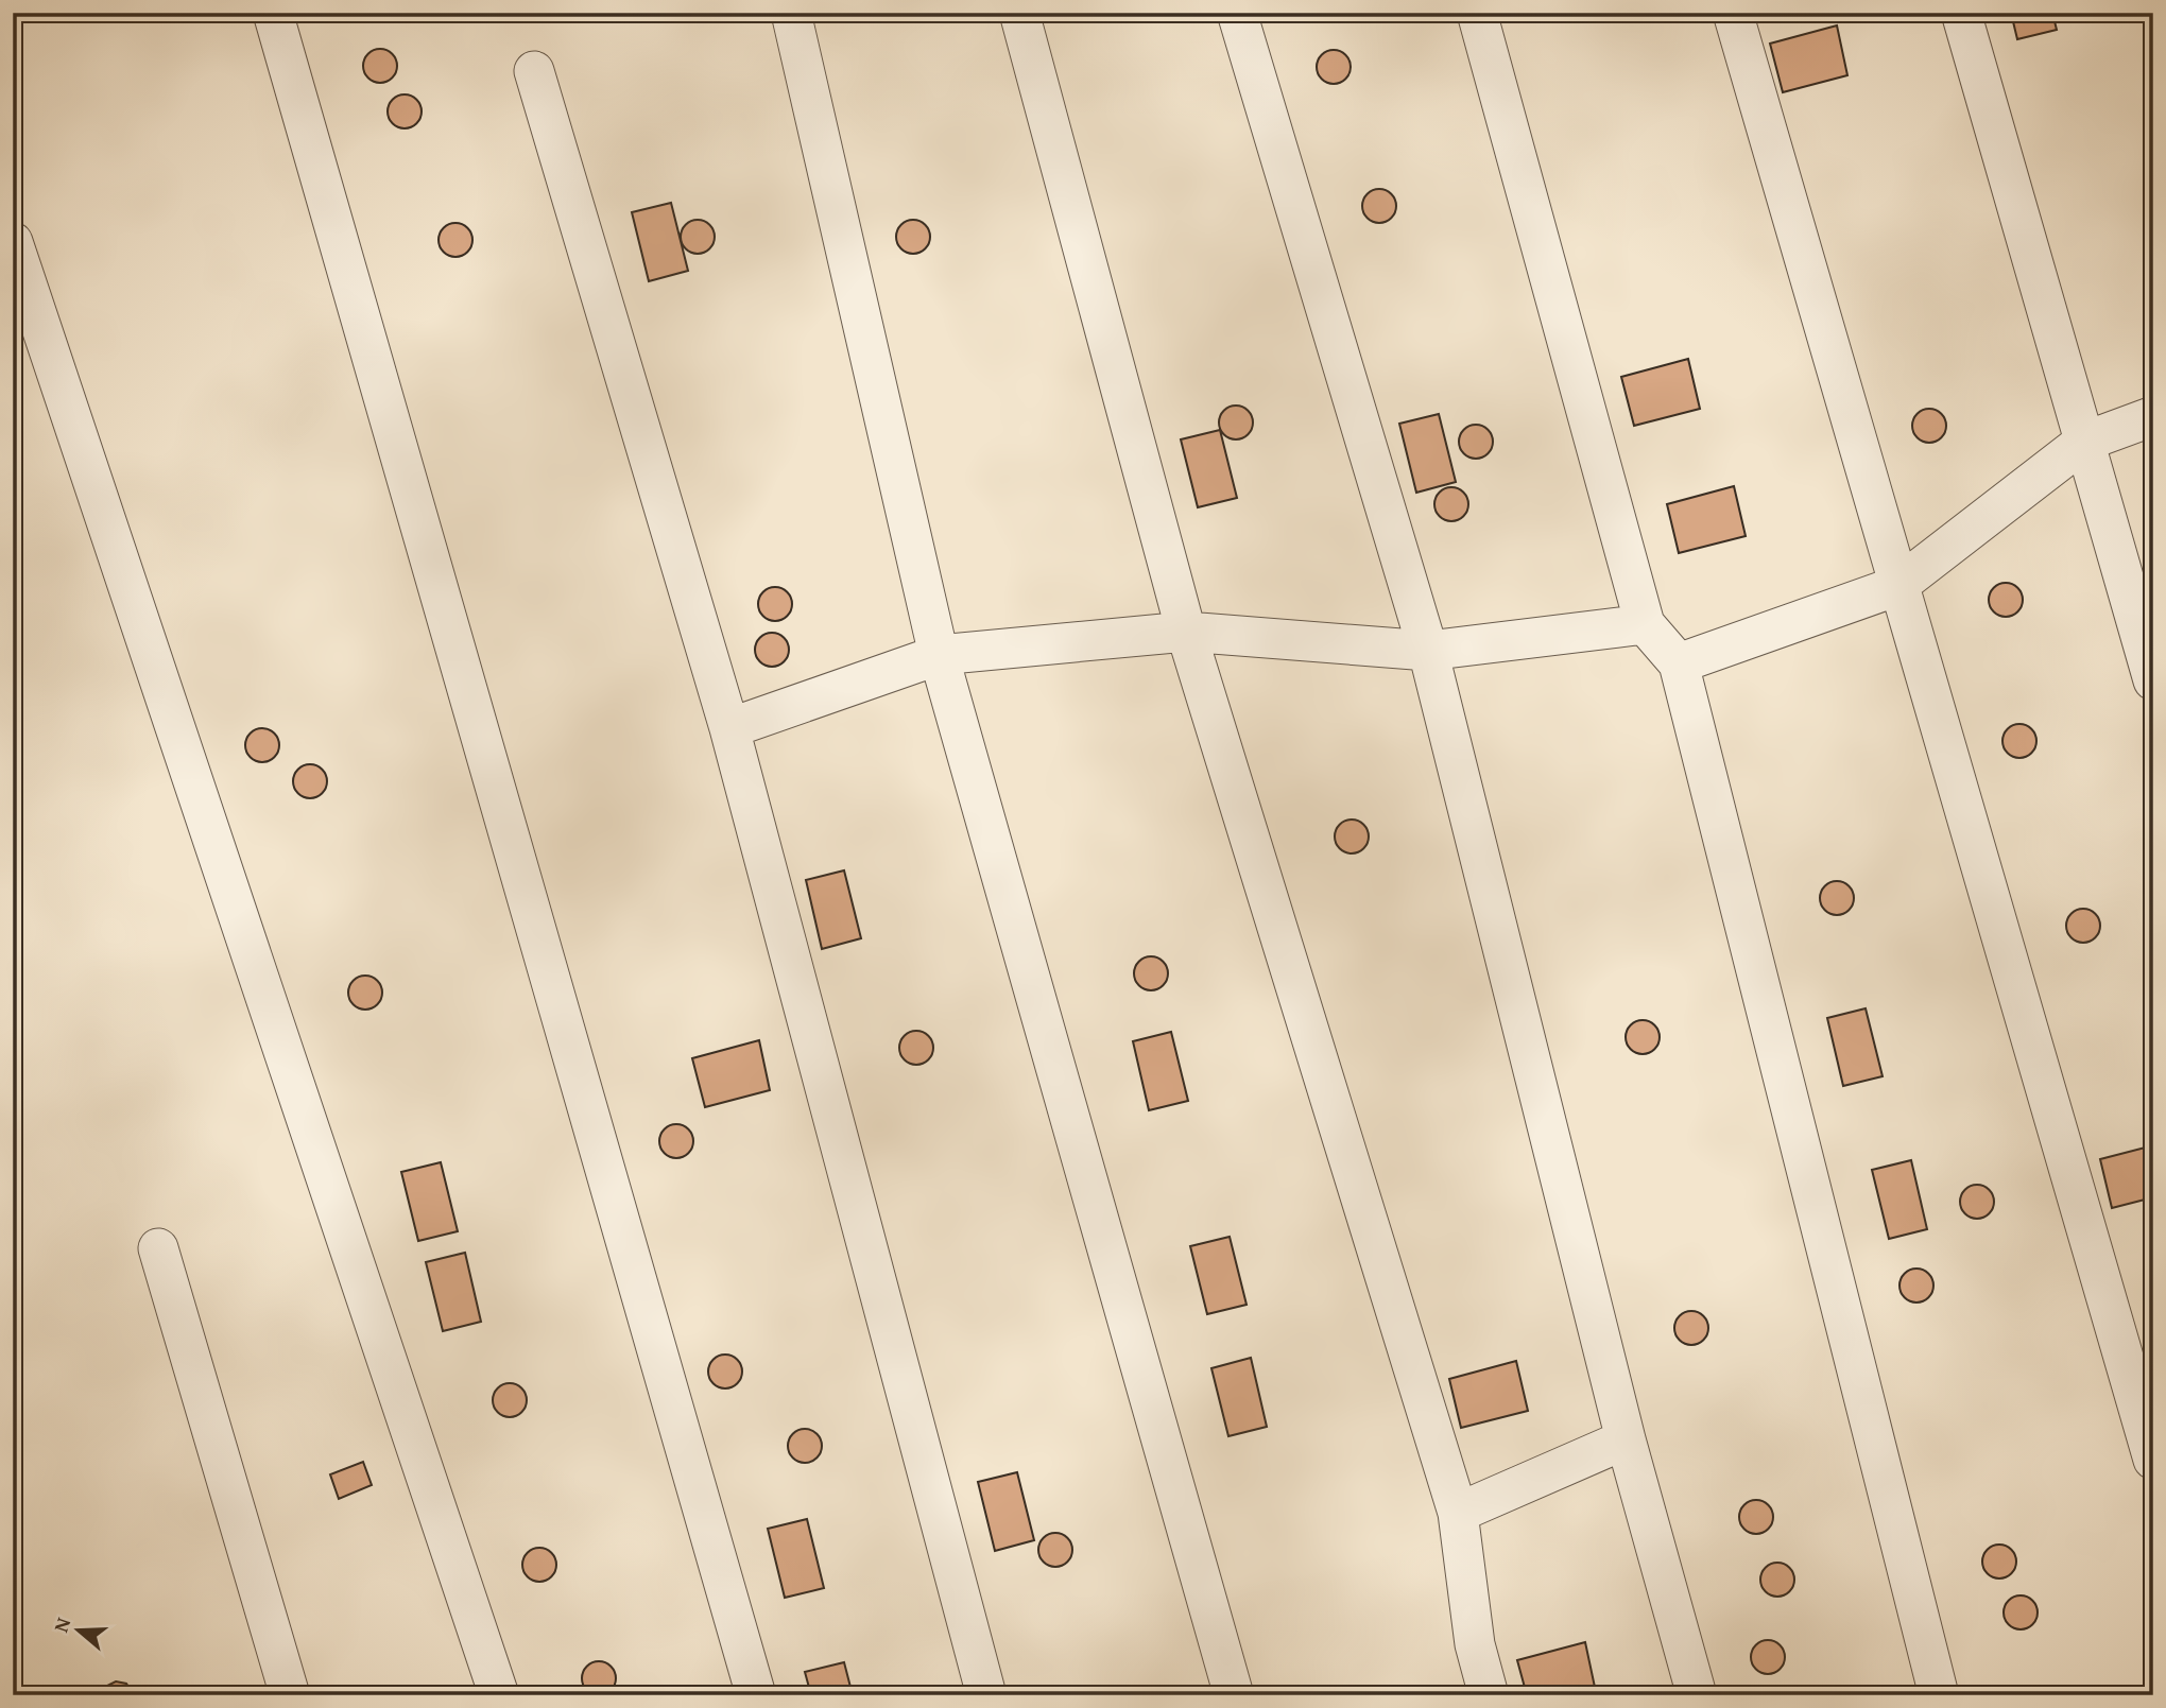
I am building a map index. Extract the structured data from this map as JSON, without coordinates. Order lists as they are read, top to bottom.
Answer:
{
  "north": "left"
}
